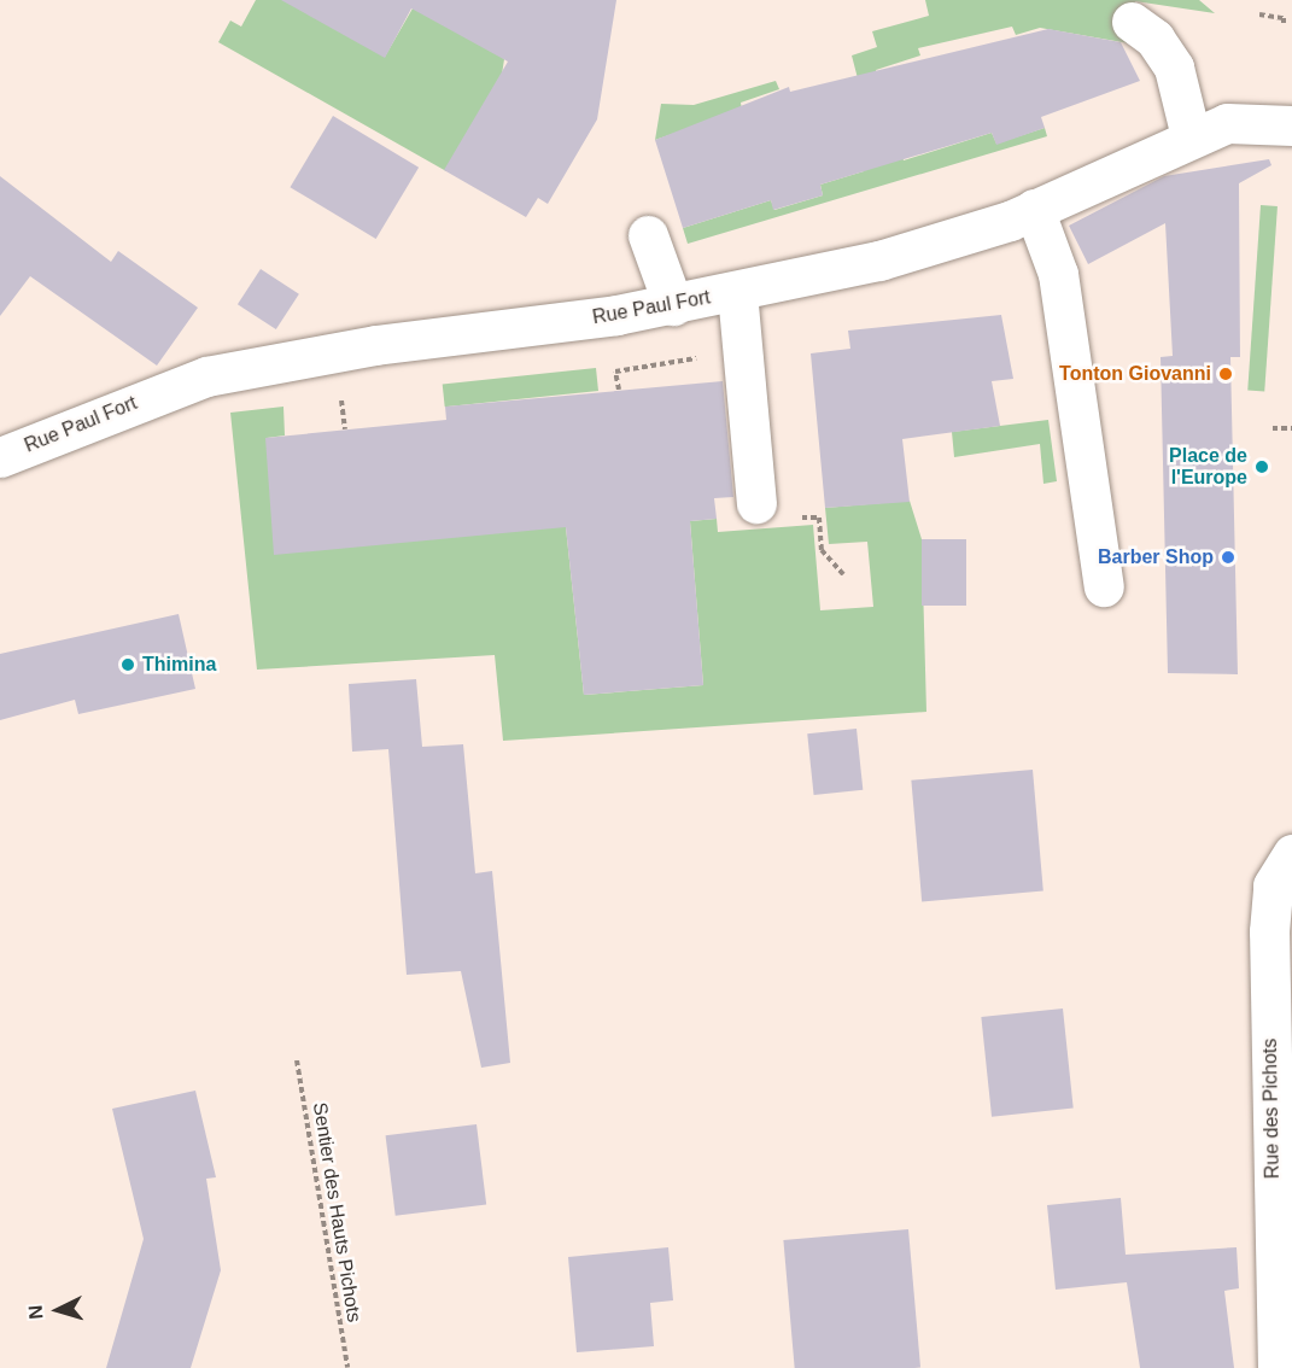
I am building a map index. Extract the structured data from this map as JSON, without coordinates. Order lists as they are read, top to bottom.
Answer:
{
  "streets": {
    "street": ["Rue Paul Fort", "Rue des Pichots"],
    "path": ["Sentier des Hauts Pichots"]
  },
  "places": [
    "Tonton Giovanni",
    "Place de l'Europe",
    "Barber Shop",
    "Thimina"
  ],
  "north": "left"
}
